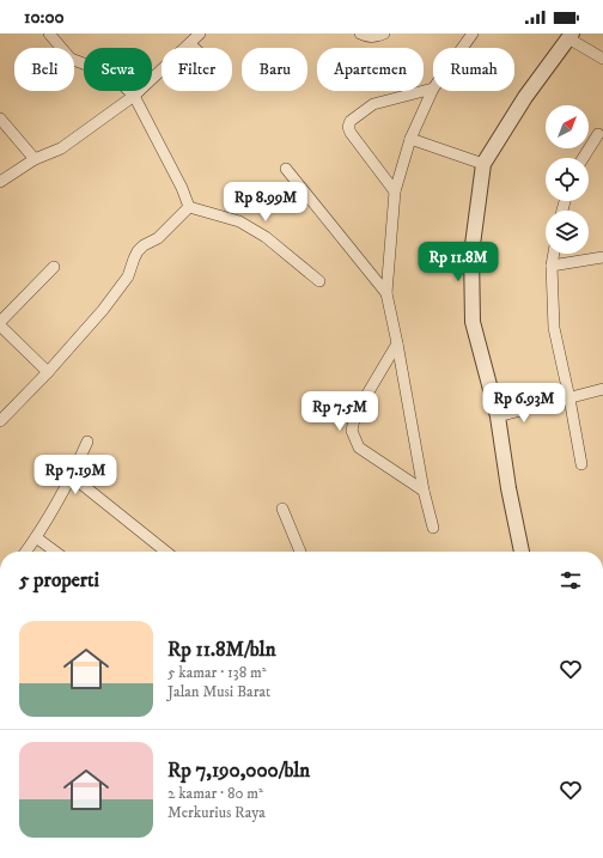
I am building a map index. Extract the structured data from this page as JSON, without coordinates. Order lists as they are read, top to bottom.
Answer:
{
  "north": "top right",
  "page": {
    "status": "10:00",
    "chip": [
      "Beli",
      "Sewa",
      "Filter",
      "Baru",
      "Apartemen",
      "Rumah"
    ],
    "price": [
      "Rp 8.99M",
      "Rp 11.8M",
      "Rp 6.93M",
      "Rp 7.5M",
      "Rp 7.19M"
    ],
    "heading": "5 properti",
    "list": [
      {
        "name": "Rp 11.8M/bln",
        "note": "5 kamar · 138 m² · Jalan Musi Barat"
      },
      {
        "name": "Rp 7,190,000/bln",
        "note": "2 kamar · 80 m² · Merkurius Raya"
      }
    ]
  }
}
